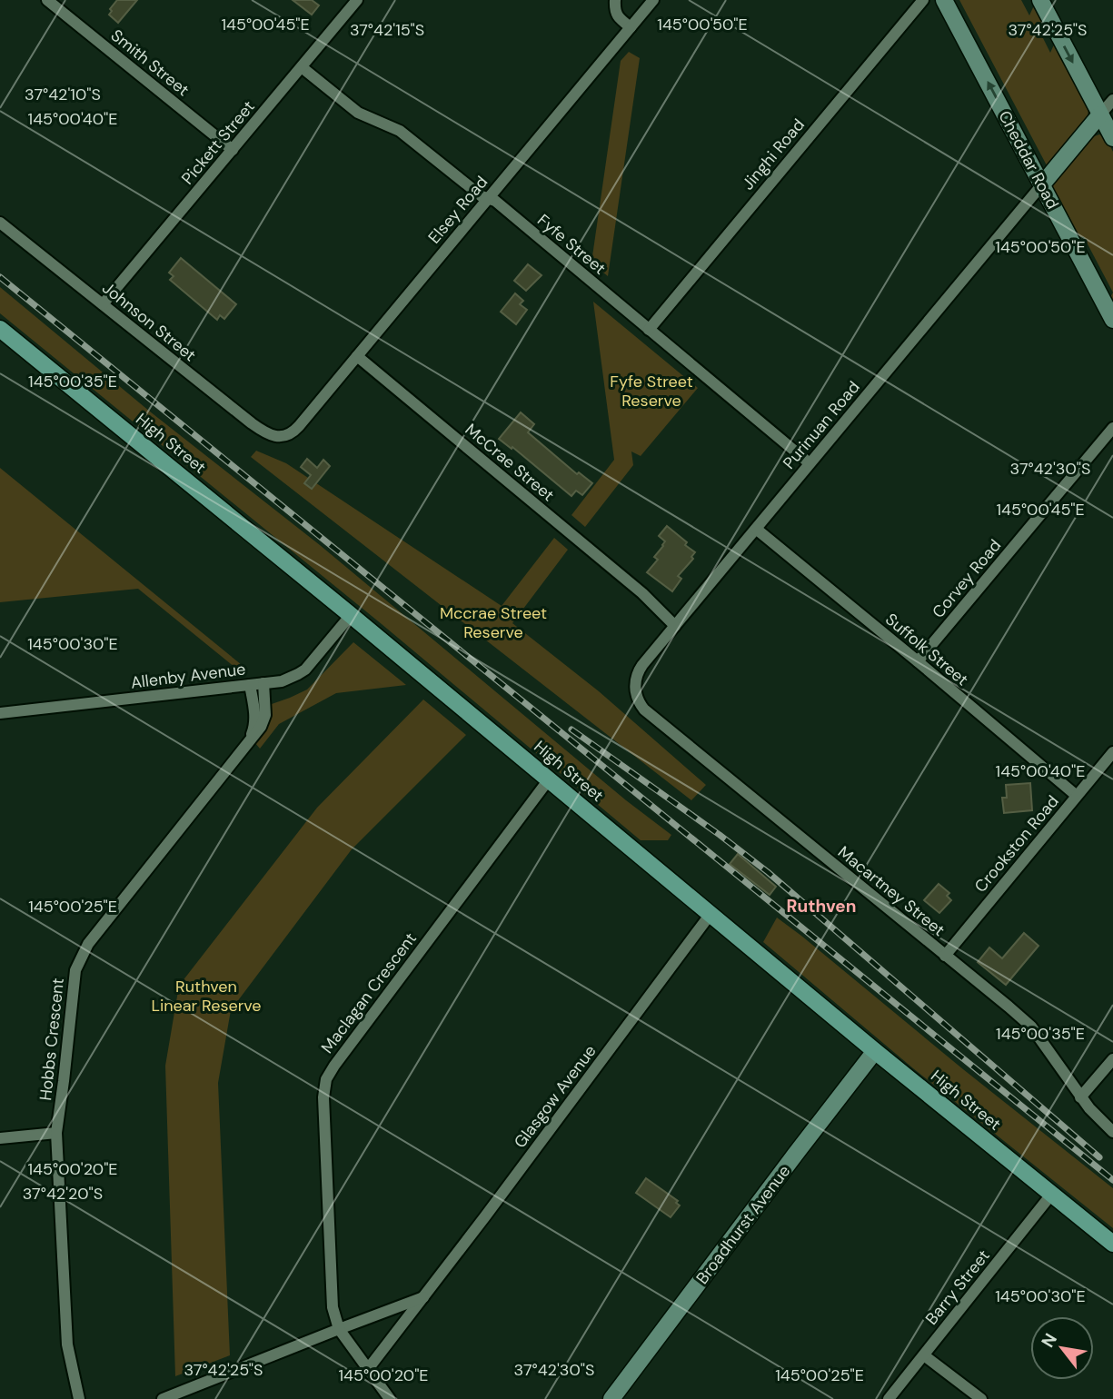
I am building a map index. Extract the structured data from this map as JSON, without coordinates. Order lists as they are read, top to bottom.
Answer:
{
  "streets": {
    "main road": ["Cheddar Road", "High Street", "Broadhurst Avenue"],
    "street": [
      "Smith Street",
      "Pickett Street",
      "Jinghi Road",
      "Elsey Road",
      "Fyfe Street",
      "Johnson Street",
      "Purinuan Road",
      "McCrae Street",
      "Corvey Road",
      "Suffolk Street",
      "Allenby Avenue",
      "Crookston Road",
      "Macartney Street",
      "Maclagan Crescent",
      "Hobbs Crescent",
      "Glasgow Avenue",
      "Barry Street"
    ]
  },
  "crossings": [
    ["Smith Street", "Pickett Street"],
    ["Pickett Street", "Fyfe Street"],
    ["Pickett Street", "Johnson Street"],
    ["Jinghi Road", "Fyfe Street"],
    ["Cheddar Road", "Purinuan Road"],
    ["Elsey Road", "Fyfe Street"],
    ["Elsey Road", "Johnson Street"],
    ["Elsey Road", "McCrae Street"],
    ["Fyfe Street", "Purinuan Road"],
    ["Purinuan Road", "McCrae Street"],
    ["Purinuan Road", "Suffolk Street"],
    ["Purinuan Road", "Macartney Street"],
    ["High Street", "Allenby Avenue"],
    ["High Street", "Maclagan Crescent"],
    ["High Street", "Glasgow Avenue"],
    ["High Street", "Broadhurst Avenue"],
    ["High Street", "Barry Street"],
    ["Corvey Road", "Suffolk Street"],
    ["Suffolk Street", "Crookston Road"],
    ["Allenby Avenue", "Hobbs Crescent"],
    ["Crookston Road", "Macartney Street"],
    ["Maclagan Crescent", "Glasgow Avenue"]
  ],
  "districts": ["Ruthven"],
  "parks": ["Fyfe Street Reserve", "Mccrae Street Reserve", "Ruthven Linear Reserve"],
  "north": "top left",
  "coordinates": [
    "145°00'45\"E",
    "145°00'50\"E",
    "37°42'15\"S",
    "37°42'25\"S",
    "37°42'10\"S",
    "145°00'40\"E",
    "145°00'35\"E",
    "37°42'30\"S",
    "145°00'30\"E",
    "145°00'25\"E",
    "145°00'20\"E",
    "37°42'20\"S"
  ]
}
